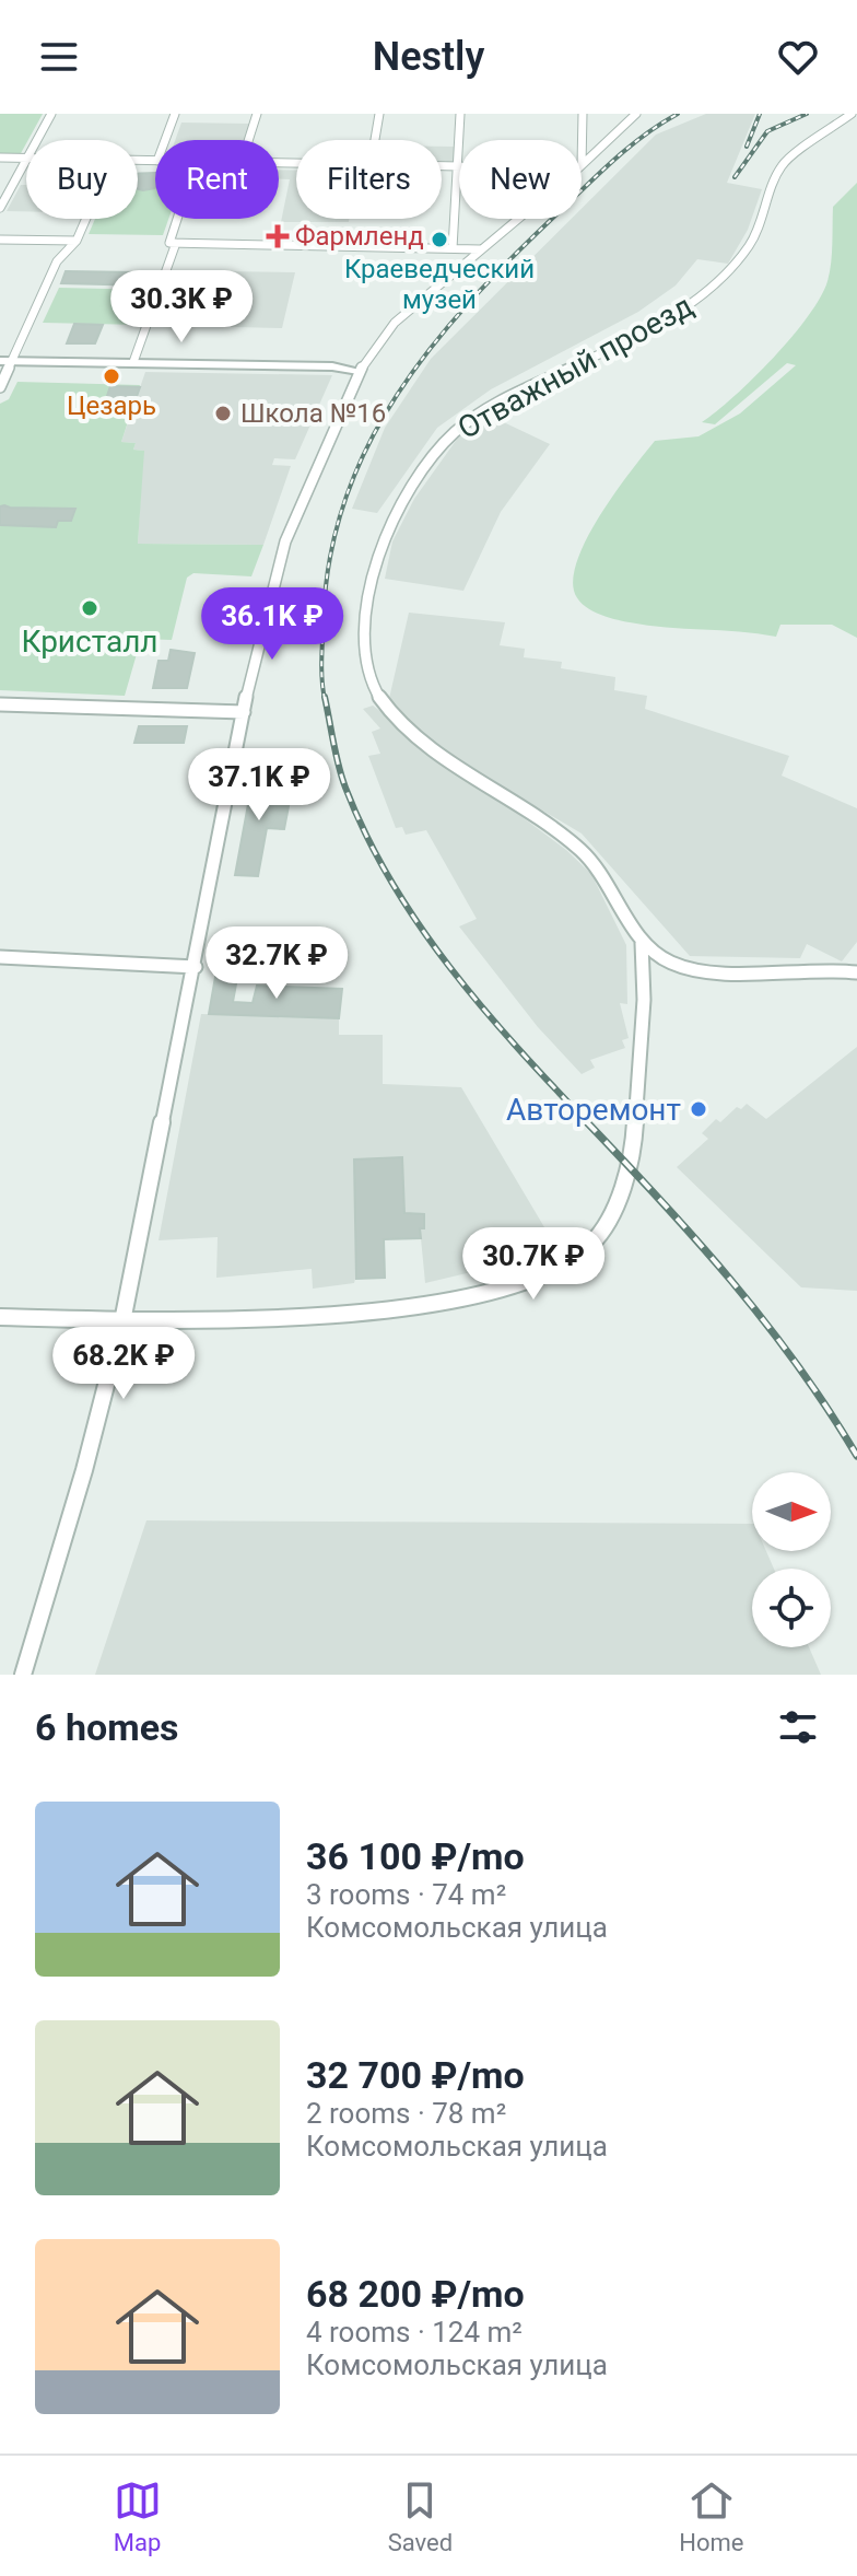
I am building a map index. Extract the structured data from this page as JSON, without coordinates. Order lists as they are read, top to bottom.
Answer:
{
  "streets": {
    "street": ["Отважный проезд"]
  },
  "places": {
    "health": ["Фармленд"],
    "other": [
      "Краеведческий музей",
      "Цезарь",
      "Школа №16",
      "Кристалл",
      "Авторемонт"
    ]
  },
  "north": "right",
  "page": {
    "header": "Nestly",
    "chip": [
      "Buy",
      "Rent",
      "Filters",
      "New"
    ],
    "price": [
      "30.3K ₽",
      "36.1K ₽",
      "37.1K ₽",
      "32.7K ₽",
      "30.7K ₽",
      "68.2K ₽"
    ],
    "heading": "6 homes",
    "list": [
      {
        "name": "36 100 ₽/mo",
        "note": "3 rooms · 74 m² · Комсомольская улица"
      },
      {
        "name": "32 700 ₽/mo",
        "note": "2 rooms · 78 m² · Комсомольская улица"
      },
      {
        "name": "68 200 ₽/mo",
        "note": "4 rooms · 124 m² · Комсомольская улица"
      }
    ],
    "tabs": ["Map", "Saved", "Home"]
  }
}
